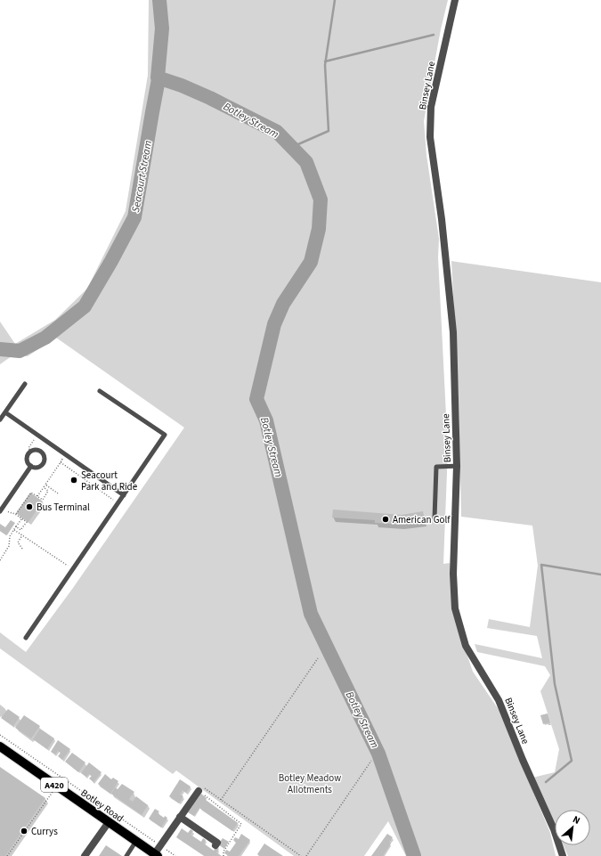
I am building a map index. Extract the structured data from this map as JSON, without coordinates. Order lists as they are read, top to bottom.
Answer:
{
  "streets": {
    "main road": ["A420", "Botley Road"],
    "street": ["Binsey Lane"]
  },
  "water": ["Botley Stream", "Seacourt Stream"],
  "parks": ["Botley Meadow Allotments"],
  "places": [
    "Seacourt Park and Ride",
    "Bus Terminal",
    "American Golf",
    "Currys"
  ],
  "north": "top right"
}
